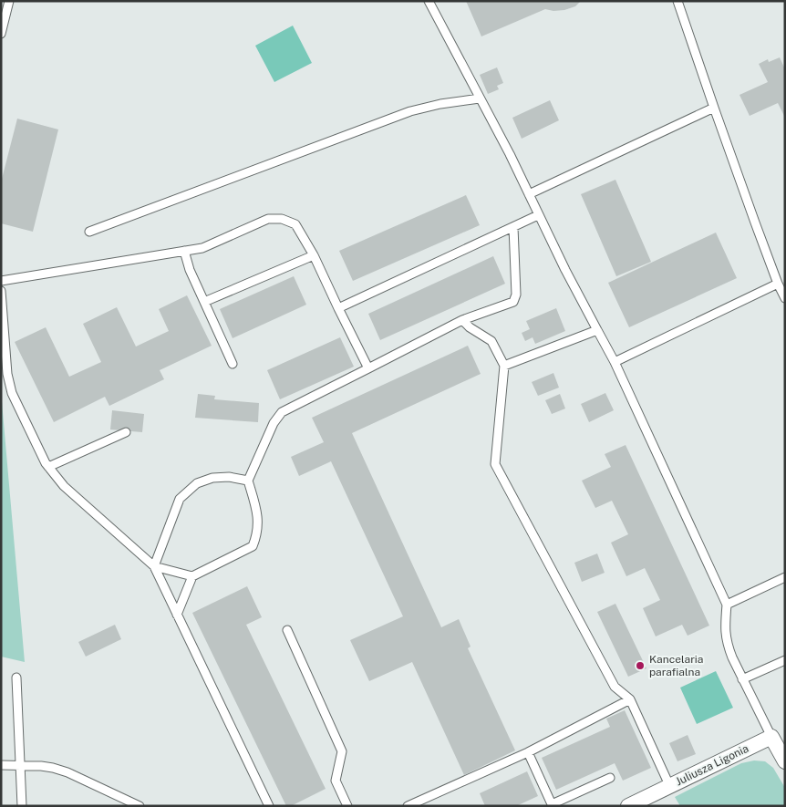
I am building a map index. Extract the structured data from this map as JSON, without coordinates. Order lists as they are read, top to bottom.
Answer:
{
  "streets": {
    "street": ["Juliusza Ligonia"]
  },
  "places": ["Kancelaria parafialna"]
}
